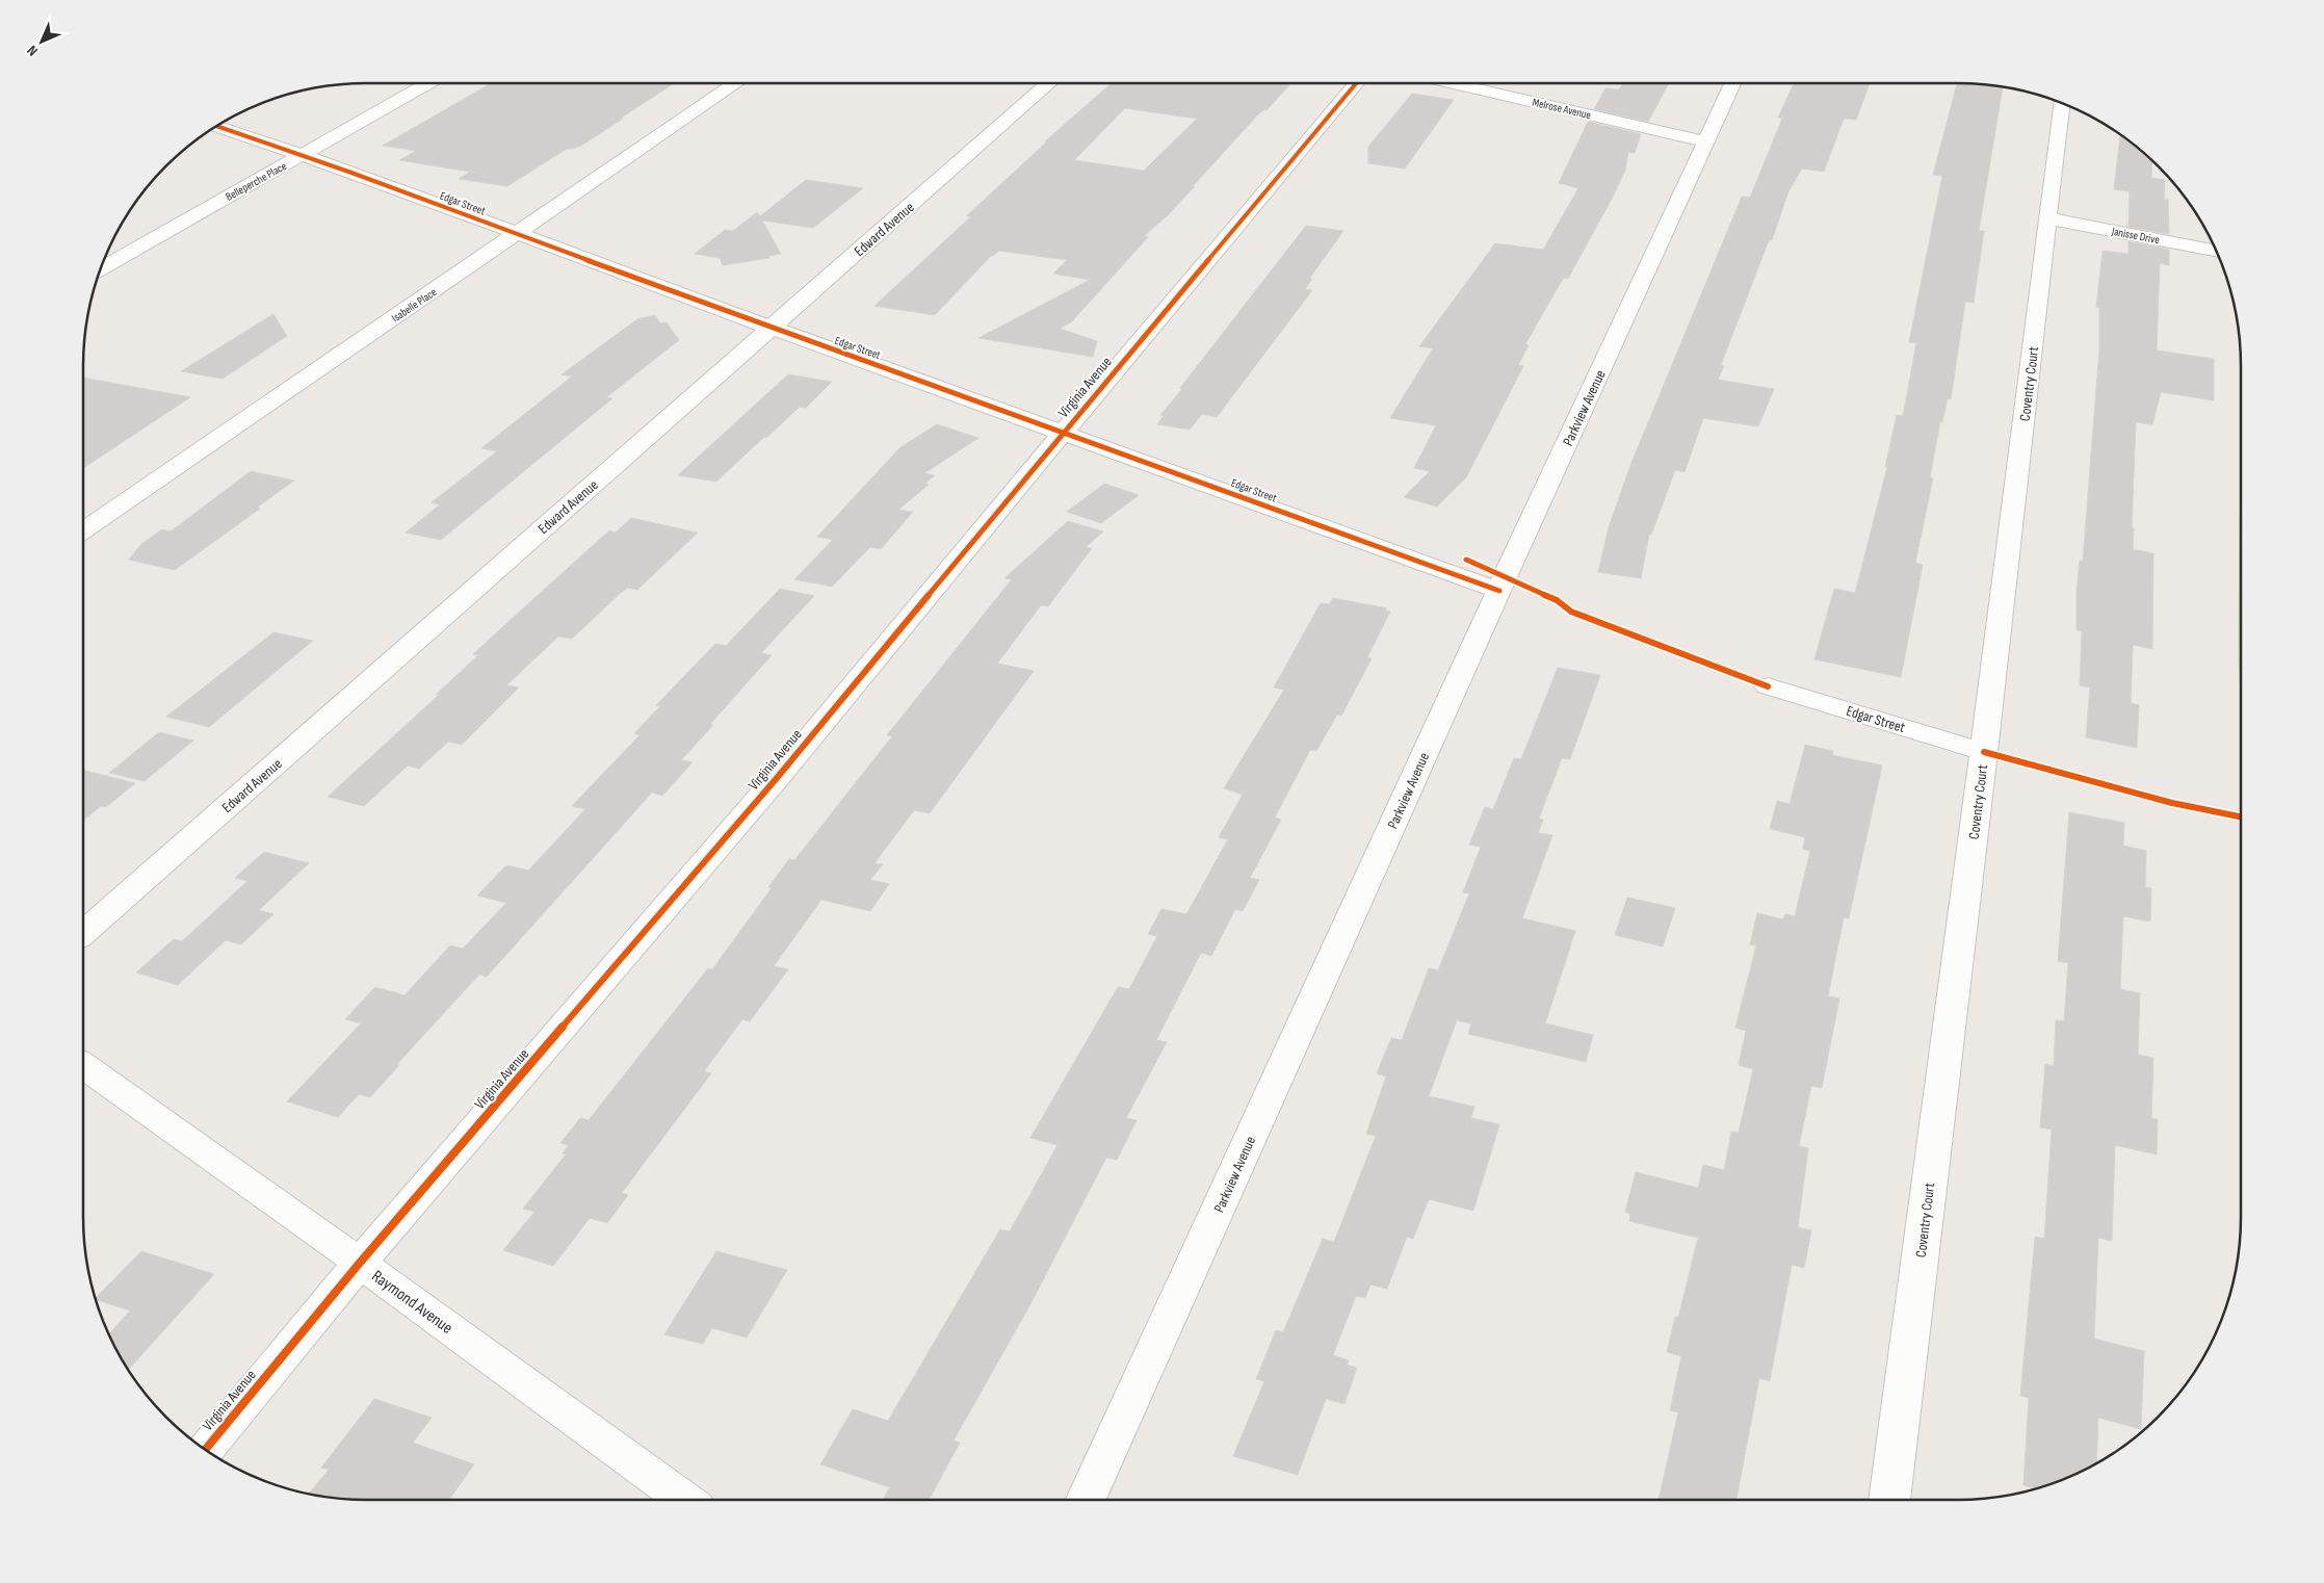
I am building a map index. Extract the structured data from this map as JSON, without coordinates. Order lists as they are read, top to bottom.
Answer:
{
  "streets": {
    "street": [
      "Melrose Avenue",
      "Belleperche Place",
      "Edgar Street",
      "Edward Avenue",
      "Janisse Drive",
      "Isabelle Place",
      "Coventry Court",
      "Virginia Avenue",
      "Parkview Avenue",
      "Raymond Avenue"
    ]
  },
  "crossings": [
    ["Melrose Avenue", "Parkview Avenue"],
    ["Belleperche Place", "Edgar Street"],
    ["Edgar Street", "Edward Avenue"],
    ["Edgar Street", "Isabelle Place"],
    ["Edgar Street", "Coventry Court"],
    ["Edgar Street", "Virginia Avenue"],
    ["Edgar Street", "Parkview Avenue"],
    ["Janisse Drive", "Coventry Court"],
    ["Virginia Avenue", "Raymond Avenue"]
  ],
  "north": "bottom left"
}
